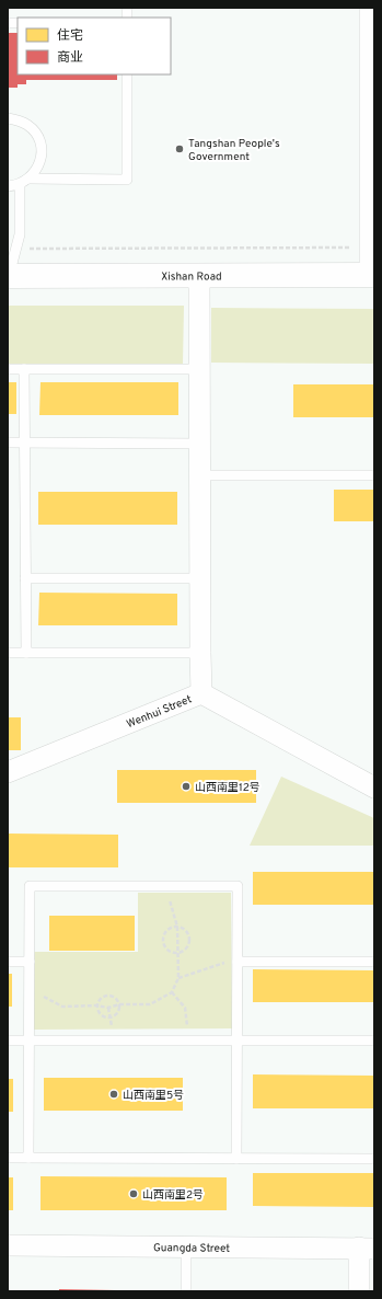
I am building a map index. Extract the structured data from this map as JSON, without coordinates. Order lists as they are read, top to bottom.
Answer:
{
  "streets": {
    "street": ["Xishan Road", "Wenhui Street", "Guangda Street"]
  },
  "places": [
    "Tangshan People's Government",
    "山西南里12号",
    "山西南里5号",
    "山西南里2号"
  ],
  "legend": ["住宅", "商业"]
}
